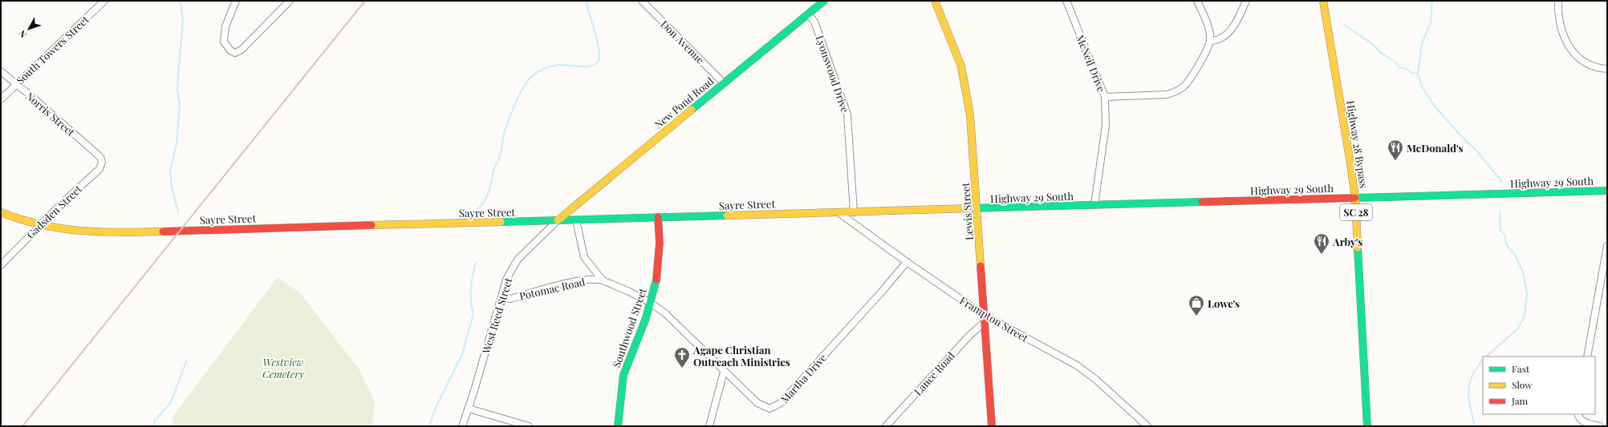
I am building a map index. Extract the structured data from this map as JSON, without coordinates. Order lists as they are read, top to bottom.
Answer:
{
  "streets": {
    "main road": [
      "New Pond Road",
      "Highway 28 Bypass",
      "Highway 29 South",
      "Sayre Street",
      "Lewis Street",
      "SC 28",
      "Southwood Street"
    ],
    "street": [
      "Don Avenue",
      "South Towers Street",
      "McNeil Drive",
      "Lyonswood Drive",
      "Norris Street",
      "Gadsden Street",
      "Potomac Road",
      "West Reed Street",
      "Frampton Street",
      "Lance Road",
      "Martha Drive"
    ]
  },
  "crossings": [
    ["Don Avenue", "New Pond Road"],
    ["South Towers Street", "Norris Street"],
    ["McNeil Drive", "Highway 29 South"],
    ["Lyonswood Drive", "New Pond Road"],
    ["Lyonswood Drive", "Sayre Street"],
    ["New Pond Road", "Sayre Street"],
    ["New Pond Road", "West Reed Street"],
    ["Norris Street", "Gadsden Street"],
    ["Highway 28 Bypass", "Highway 29 South"],
    ["Highway 29 South", "Sayre Street"],
    ["Highway 29 South", "Lewis Street"],
    ["Sayre Street", "Gadsden Street"],
    ["Sayre Street", "Lewis Street"],
    ["Sayre Street", "West Reed Street"],
    ["Sayre Street", "Frampton Street"],
    ["Sayre Street", "Southwood Street"],
    ["Sayre Street", "Martha Drive"],
    ["Lewis Street", "Frampton Street"],
    ["Lewis Street", "Lance Road"],
    ["Potomac Road", "West Reed Street"],
    ["Potomac Road", "Martha Drive"],
    ["Frampton Street", "Lance Road"],
    ["Frampton Street", "Martha Drive"],
    ["Southwood Street", "Martha Drive"]
  ],
  "parks": ["Westview Cemetery"],
  "places": {
    "restaurant": ["McDonald's", "Arby's"],
    "shop": ["Lowe's"],
    "church": ["Agape Christian Outreach Ministries"]
  },
  "legend": ["Fast", "Slow", "Jam"],
  "north": "bottom left"
}
